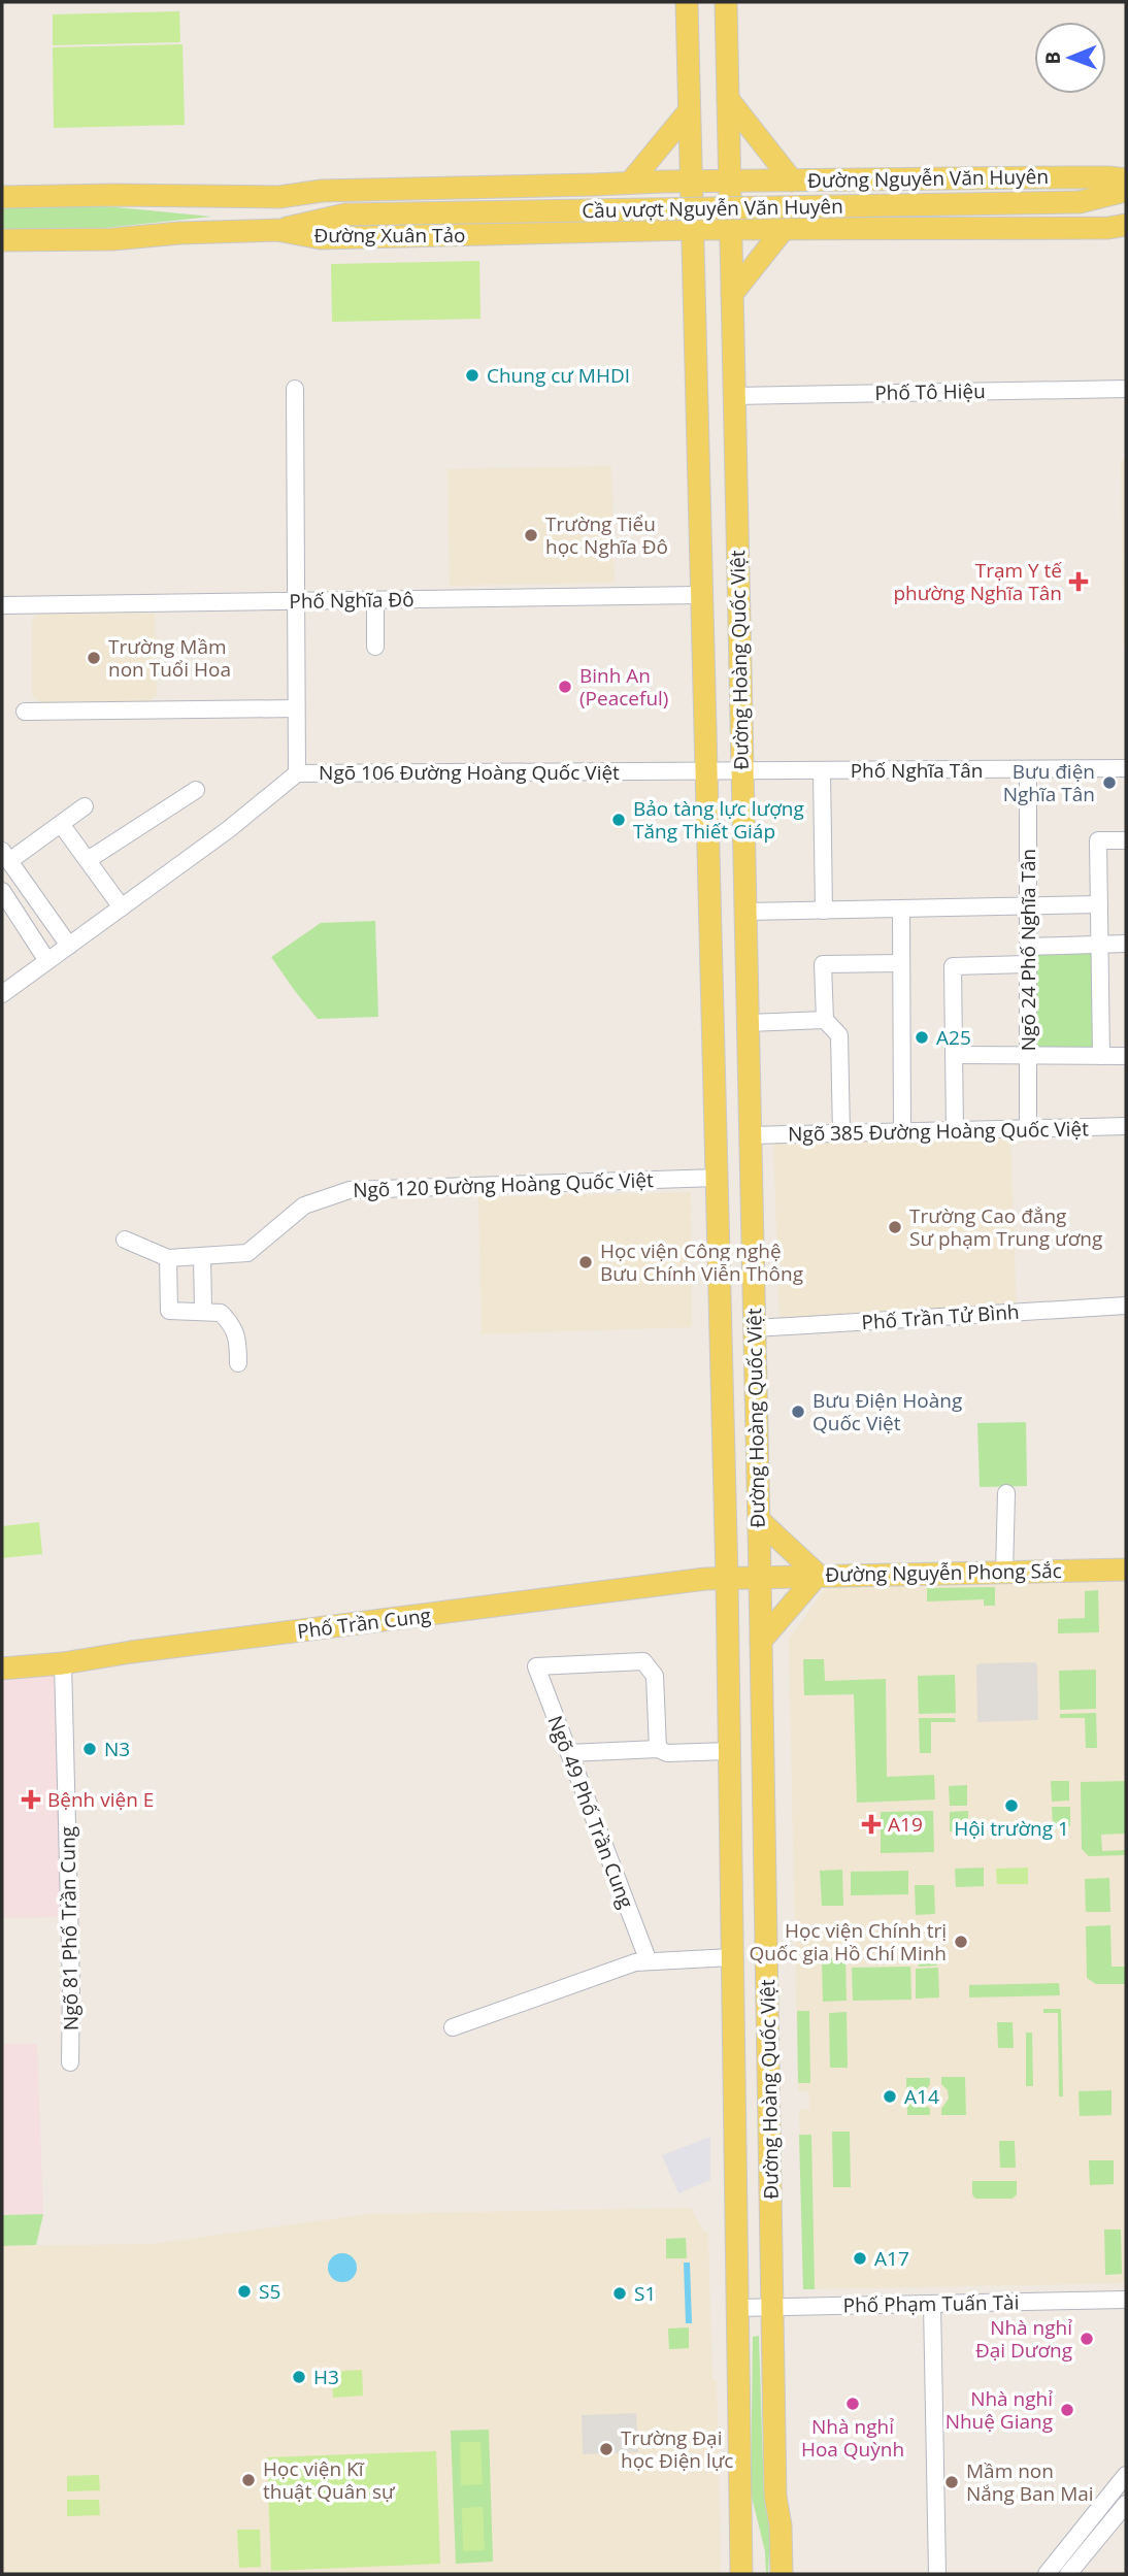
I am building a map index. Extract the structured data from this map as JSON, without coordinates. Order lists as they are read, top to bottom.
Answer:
{
  "streets": {
    "main road": [
      "Đường Nguyễn Văn Huyên",
      "Cầu vượt Nguyễn Văn Huyên",
      "Đường Xuân Tảo",
      "Đường Hoàng Quốc Việt",
      "Đường Nguyễn Phong Sắc",
      "Phố Trần Cung"
    ],
    "street": [
      "Phố Tô Hiệu",
      "Phố Nghĩa Đô",
      "Phố Nghĩa Tân",
      "Ngõ 106 Đường Hoàng Quốc Việt",
      "Ngõ 24 Phố Nghĩa Tân",
      "Ngõ 385 Đường Hoàng Quốc Việt",
      "Ngõ 120 Đường Hoàng Quốc Việt",
      "Phố Trần Tử Bình",
      "Ngõ 49 Phố Trần Cung",
      "Ngõ 81 Phố Trần Cung",
      "Phố Phạm Tuấn Tài"
    ]
  },
  "crossings": [
    ["Đường Nguyễn Văn Huyên", "Đường Hoàng Quốc Việt"],
    ["Cầu vượt Nguyễn Văn Huyên", "Đường Xuân Tảo"],
    ["Đường Xuân Tảo", "Đường Hoàng Quốc Việt"],
    ["Phố Tô Hiệu", "Đường Hoàng Quốc Việt"],
    ["Phố Nghĩa Đô", "Đường Hoàng Quốc Việt"],
    ["Đường Hoàng Quốc Việt", "Phố Nghĩa Tân"],
    ["Đường Hoàng Quốc Việt", "Ngõ 106 Đường Hoàng Quốc Việt"],
    ["Đường Hoàng Quốc Việt", "Ngõ 385 Đường Hoàng Quốc Việt"],
    ["Đường Hoàng Quốc Việt", "Ngõ 120 Đường Hoàng Quốc Việt"],
    ["Đường Hoàng Quốc Việt", "Phố Trần Tử Bình"],
    ["Đường Hoàng Quốc Việt", "Đường Nguyễn Phong Sắc"],
    ["Đường Hoàng Quốc Việt", "Phố Trần Cung"],
    ["Đường Hoàng Quốc Việt", "Phố Phạm Tuấn Tài"],
    ["Phố Nghĩa Tân", "Ngõ 106 Đường Hoàng Quốc Việt"],
    ["Phố Nghĩa Tân", "Ngõ 24 Phố Nghĩa Tân"],
    ["Ngõ 24 Phố Nghĩa Tân", "Ngõ 385 Đường Hoàng Quốc Việt"],
    ["Đường Nguyễn Phong Sắc", "Phố Trần Cung"],
    ["Phố Trần Cung", "Ngõ 81 Phố Trần Cung"]
  ],
  "places": {
    "other": [
      "Chung cư MHDI",
      "Trường Tiểu học Nghĩa Đô",
      "Trường Mầm non Tuổi Hoa",
      "Binh An (Peaceful)",
      "Bưu điện Nghĩa Tân",
      "Bảo tàng lực lượng Tăng Thiết Giáp",
      "A25",
      "Trường Cao đẳng Sư phạm Trung ương",
      "Học viện Công nghệ Bưu Chính Viễn Thông",
      "Bưu Điện Hoàng Quốc Việt",
      "N3",
      "Hội trường 1",
      "Học viện Chính trị Quốc gia Hồ Chí Minh",
      "A14",
      "A17",
      "S5",
      "S1",
      "Nhà nghỉ Đại Dương",
      "H3",
      "Nhà nghỉ Hoa Quỳnh",
      "Nhà nghỉ Nhuệ Giang",
      "Trường Đại học Điện lực",
      "Học viện Kĩ thuật Quân sự",
      "Mầm non Nắng Ban Mai"
    ],
    "health": ["Trạm Y tế phường Nghĩa Tân", "Bệnh viện E", "A19"]
  },
  "north": "left"
}
